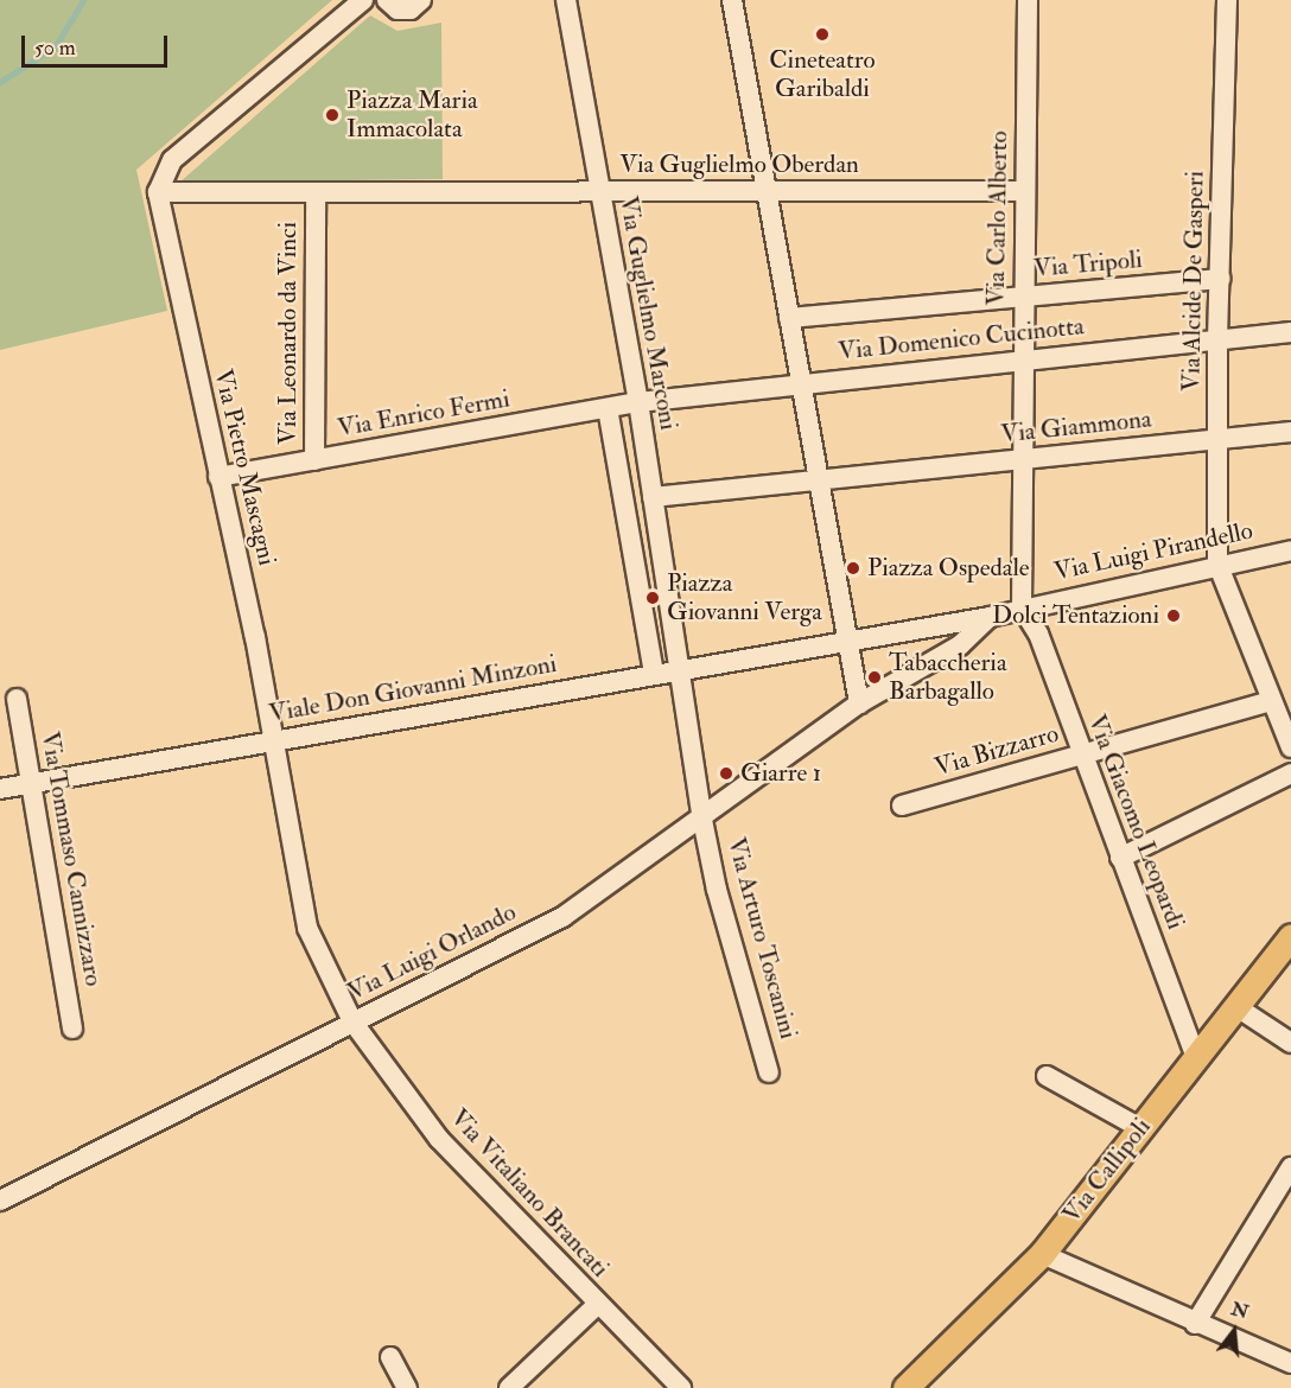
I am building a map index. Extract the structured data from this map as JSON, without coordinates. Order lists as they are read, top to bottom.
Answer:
{
  "streets": {
    "main road": ["Via Callipoli"],
    "street": [
      "Via Guglielmo Oberdan",
      "Via Carlo Alberto",
      "Via Tripoli",
      "Via Alcide De Gasperi",
      "Via Guglielmo Marconi",
      "Via Leonardo da Vinci",
      "Via Domenico Cucinotta",
      "Via Enrico Fermi",
      "Via Giammona",
      "Via Pietro Mascagni",
      "Via Luigi Pirandello",
      "Viale Don Giovanni Minzoni",
      "Via Bizzarro",
      "Via Giacomo Leopardi",
      "Via Tommaso Cannizzaro",
      "Via Arturo Toscanini",
      "Via Luigi Orlando",
      "Via Vitaliano Brancati"
    ]
  },
  "crossings": [
    ["Via Guglielmo Oberdan", "Via Carlo Alberto"],
    ["Via Guglielmo Oberdan", "Via Guglielmo Marconi"],
    ["Via Guglielmo Oberdan", "Via Leonardo da Vinci"],
    ["Via Guglielmo Oberdan", "Via Pietro Mascagni"],
    ["Via Carlo Alberto", "Via Tripoli"],
    ["Via Carlo Alberto", "Via Domenico Cucinotta"],
    ["Via Carlo Alberto", "Via Giammona"],
    ["Via Carlo Alberto", "Via Luigi Pirandello"],
    ["Via Carlo Alberto", "Via Giacomo Leopardi"],
    ["Via Tripoli", "Via Alcide De Gasperi"],
    ["Via Alcide De Gasperi", "Via Domenico Cucinotta"],
    ["Via Alcide De Gasperi", "Via Giammona"],
    ["Via Alcide De Gasperi", "Via Luigi Pirandello"],
    ["Via Guglielmo Marconi", "Via Domenico Cucinotta"],
    ["Via Guglielmo Marconi", "Via Enrico Fermi"],
    ["Via Guglielmo Marconi", "Viale Don Giovanni Minzoni"],
    ["Via Leonardo da Vinci", "Via Enrico Fermi"],
    ["Via Domenico Cucinotta", "Via Enrico Fermi"],
    ["Via Enrico Fermi", "Via Pietro Mascagni"],
    ["Via Pietro Mascagni", "Viale Don Giovanni Minzoni"],
    ["Via Pietro Mascagni", "Via Luigi Orlando"],
    ["Via Pietro Mascagni", "Via Vitaliano Brancati"],
    ["Via Luigi Pirandello", "Viale Don Giovanni Minzoni"],
    ["Via Luigi Pirandello", "Via Giacomo Leopardi"],
    ["Via Luigi Pirandello", "Via Luigi Orlando"],
    ["Viale Don Giovanni Minzoni", "Via Tommaso Cannizzaro"],
    ["Via Bizzarro", "Via Giacomo Leopardi"],
    ["Via Giacomo Leopardi", "Via Callipoli"],
    ["Via Arturo Toscanini", "Via Luigi Orlando"],
    ["Via Luigi Orlando", "Via Vitaliano Brancati"]
  ],
  "places": [
    "Cineteatro Garibaldi",
    "Piazza Maria Immacolata",
    "Piazza Ospedale",
    "Piazza Giovanni Verga",
    "Dolci Tentazioni",
    "Tabaccheria Barbagallo",
    "Giarre 1"
  ],
  "scale_bar": "50 m",
  "north": "top"
}
